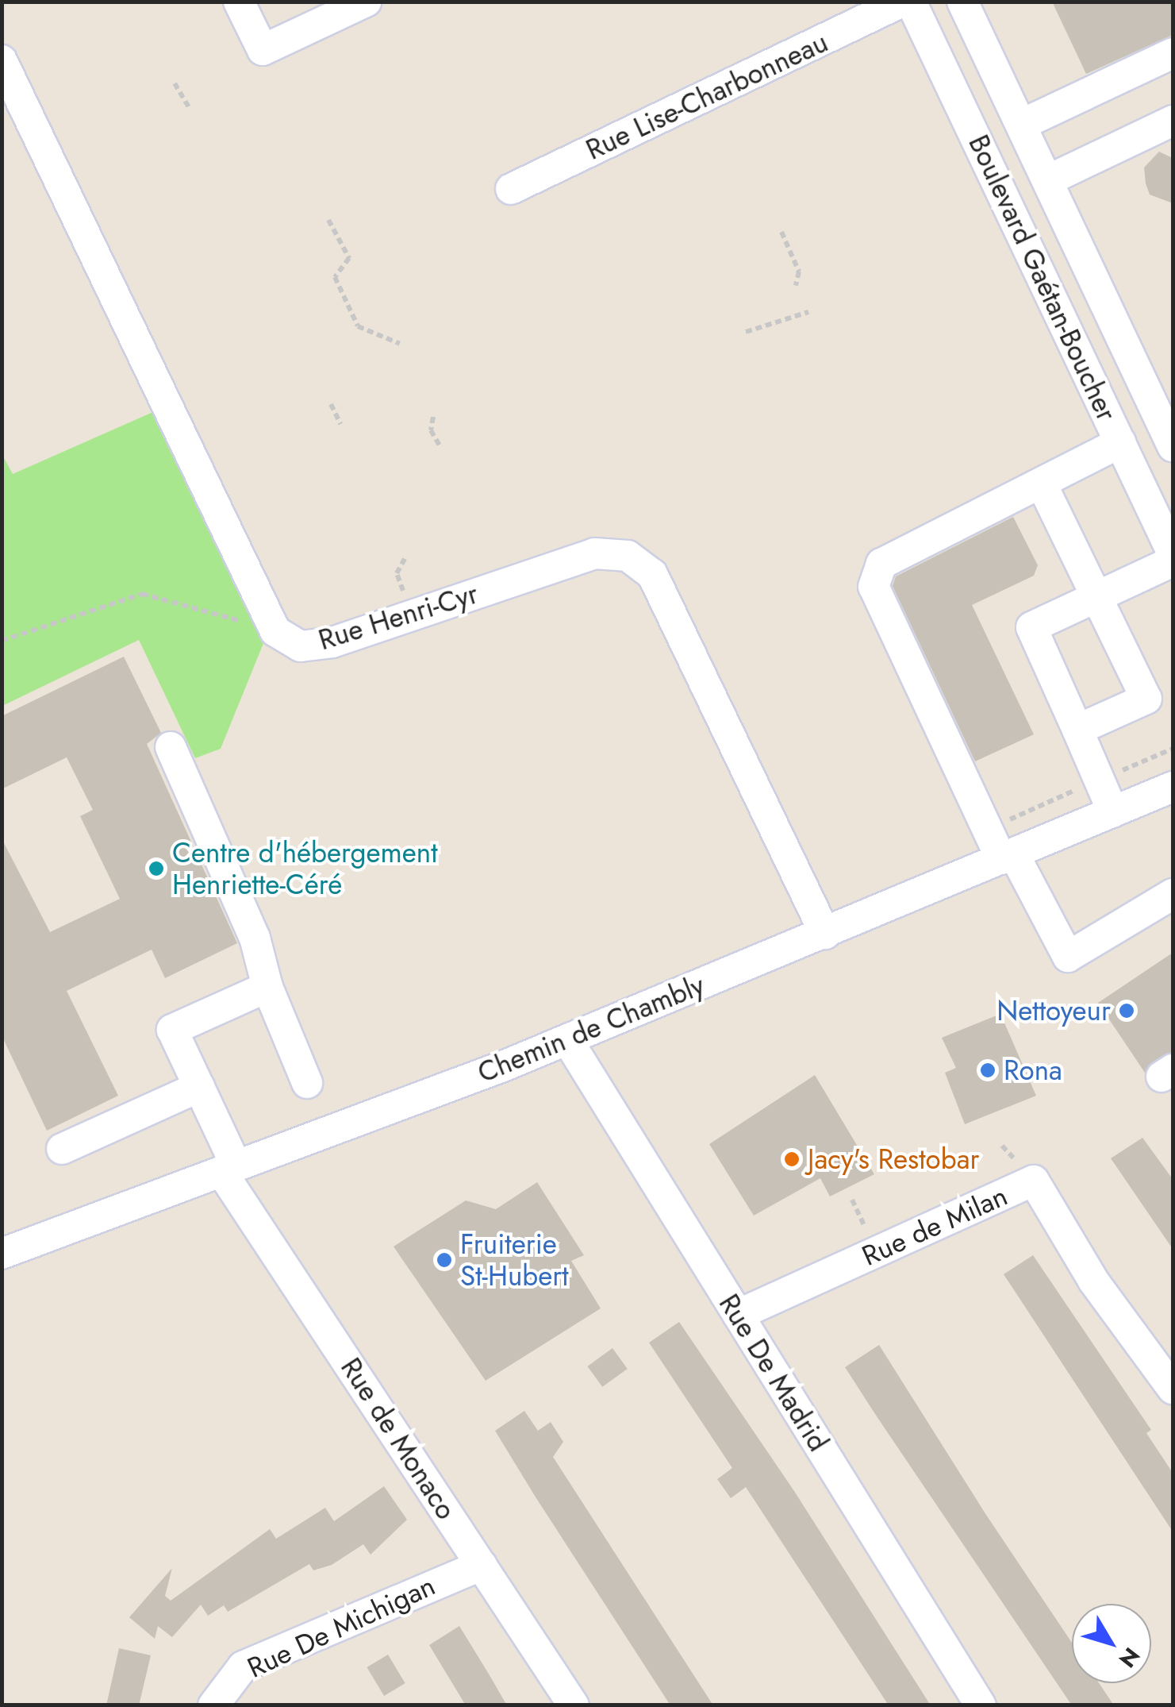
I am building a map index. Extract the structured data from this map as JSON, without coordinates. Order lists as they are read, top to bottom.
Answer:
{
  "streets": {
    "street": [
      "Rue Lise-Charbonneau",
      "Boulevard Gaétan-Boucher",
      "Rue Henri-Cyr",
      "Chemin de Chambly",
      "Rue de Milan",
      "Rue De Madrid",
      "Rue de Monaco",
      "Rue De Michigan"
    ]
  },
  "crossings": [
    ["Rue Henri-Cyr", "Chemin de Chambly"],
    ["Chemin de Chambly", "Rue De Madrid"],
    ["Chemin de Chambly", "Rue de Monaco"],
    ["Rue de Milan", "Rue De Madrid"],
    ["Rue de Monaco", "Rue De Michigan"]
  ],
  "places": [
    "Centre d'hébergement Henriette-Céré",
    "Nettoyeur",
    "Rona",
    "Jacy's Restobar",
    "Fruiterie St-Hubert"
  ],
  "north": "bottom right"
}
